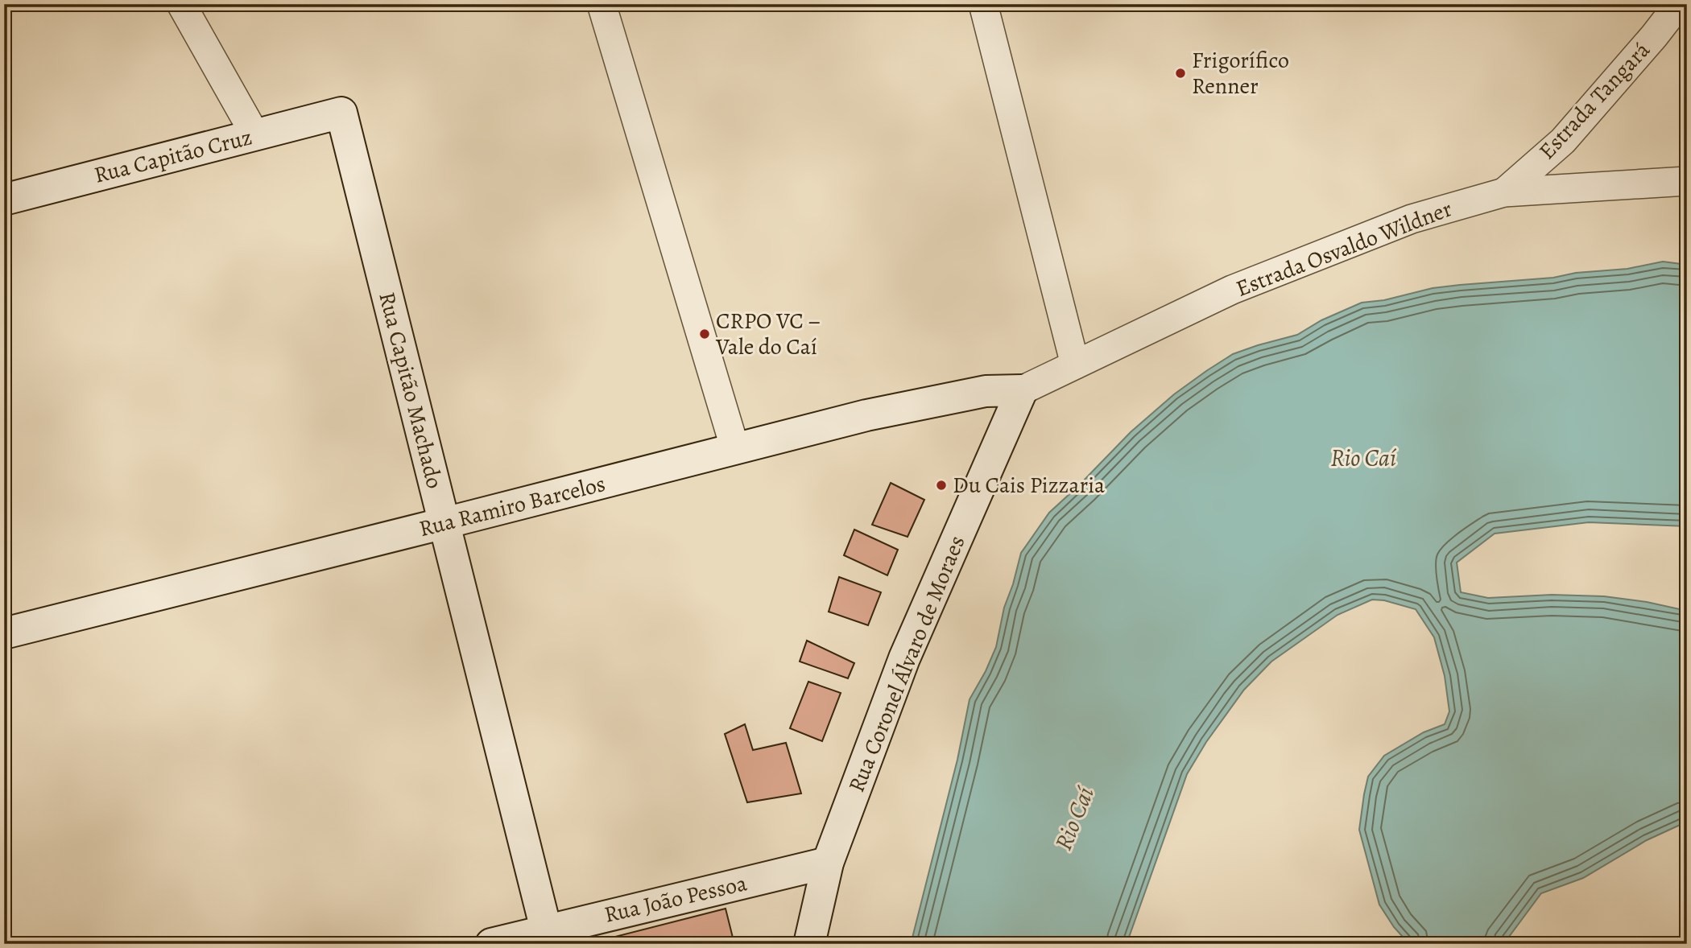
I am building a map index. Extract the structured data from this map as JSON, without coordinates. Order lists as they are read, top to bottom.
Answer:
{
  "streets": {
    "street": [
      "Estrada Tangará",
      "Rua Capitão Cruz",
      "Estrada Osvaldo Wildner",
      "Rua Capitão Machado",
      "Rua Ramiro Barcelos",
      "Rua Coronel Álvaro de Moraes",
      "Rua João Pessoa"
    ]
  },
  "crossings": [
    ["Estrada Tangará", "Estrada Osvaldo Wildner"],
    ["Rua Capitão Cruz", "Rua Capitão Machado"],
    ["Estrada Osvaldo Wildner", "Rua Ramiro Barcelos"],
    ["Estrada Osvaldo Wildner", "Rua Coronel Álvaro de Moraes"],
    ["Rua Capitão Machado", "Rua Ramiro Barcelos"],
    ["Rua Capitão Machado", "Rua João Pessoa"],
    ["Rua Ramiro Barcelos", "Rua Coronel Álvaro de Moraes"],
    ["Rua Coronel Álvaro de Moraes", "Rua João Pessoa"]
  ],
  "water": ["Rio Caí"],
  "places": ["Frigorífico Renner", "CRPO VC – Vale do Caí", "Du Cais Pizzaria"]
}
